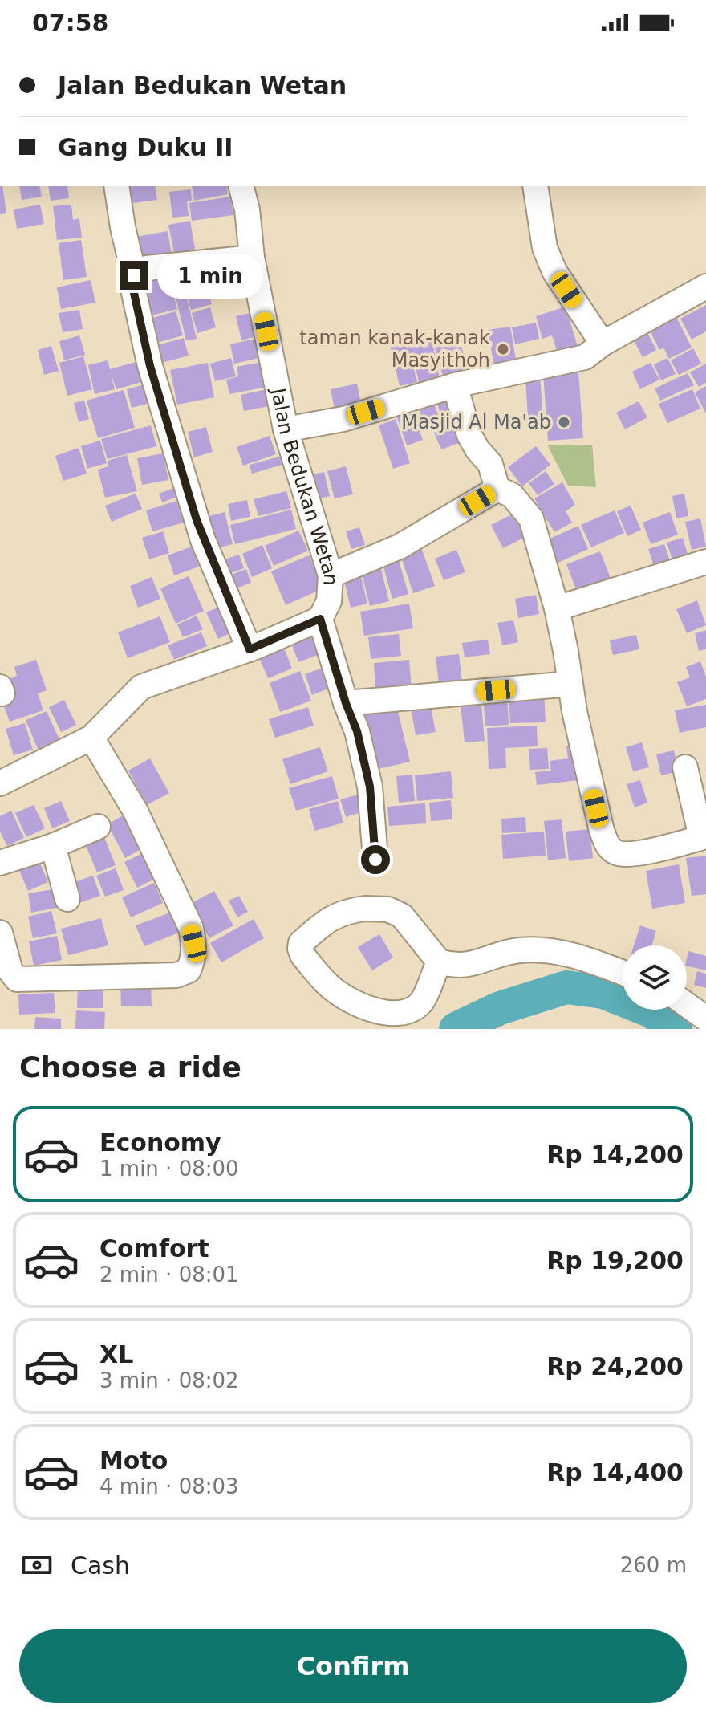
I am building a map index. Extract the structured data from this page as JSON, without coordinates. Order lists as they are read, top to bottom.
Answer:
{
  "streets": {
    "street": ["Jalan Bedukan Wetan"]
  },
  "places": ["taman kanak-kanak Masyithoh", "Masjid Al Ma'ab"],
  "page": {
    "status": "07:58",
    "banner": ["Jalan Bedukan Wetan", "Gang Duku II"],
    "bubble": "1 min",
    "heading": "Choose a ride",
    "list": [
      {
        "name": "Economy",
        "note": "1 min · 08:00",
        "value": "Rp 14,200"
      },
      {
        "name": "Comfort",
        "note": "2 min · 08:01",
        "value": "Rp 19,200"
      },
      {
        "name": "XL",
        "note": "3 min · 08:02",
        "value": "Rp 24,200"
      },
      {
        "name": "Moto",
        "note": "4 min · 08:03",
        "value": "Rp 14,400"
      }
    ],
    "pay": ["Cash", "260 m"],
    "buttons": "Confirm"
  }
}
